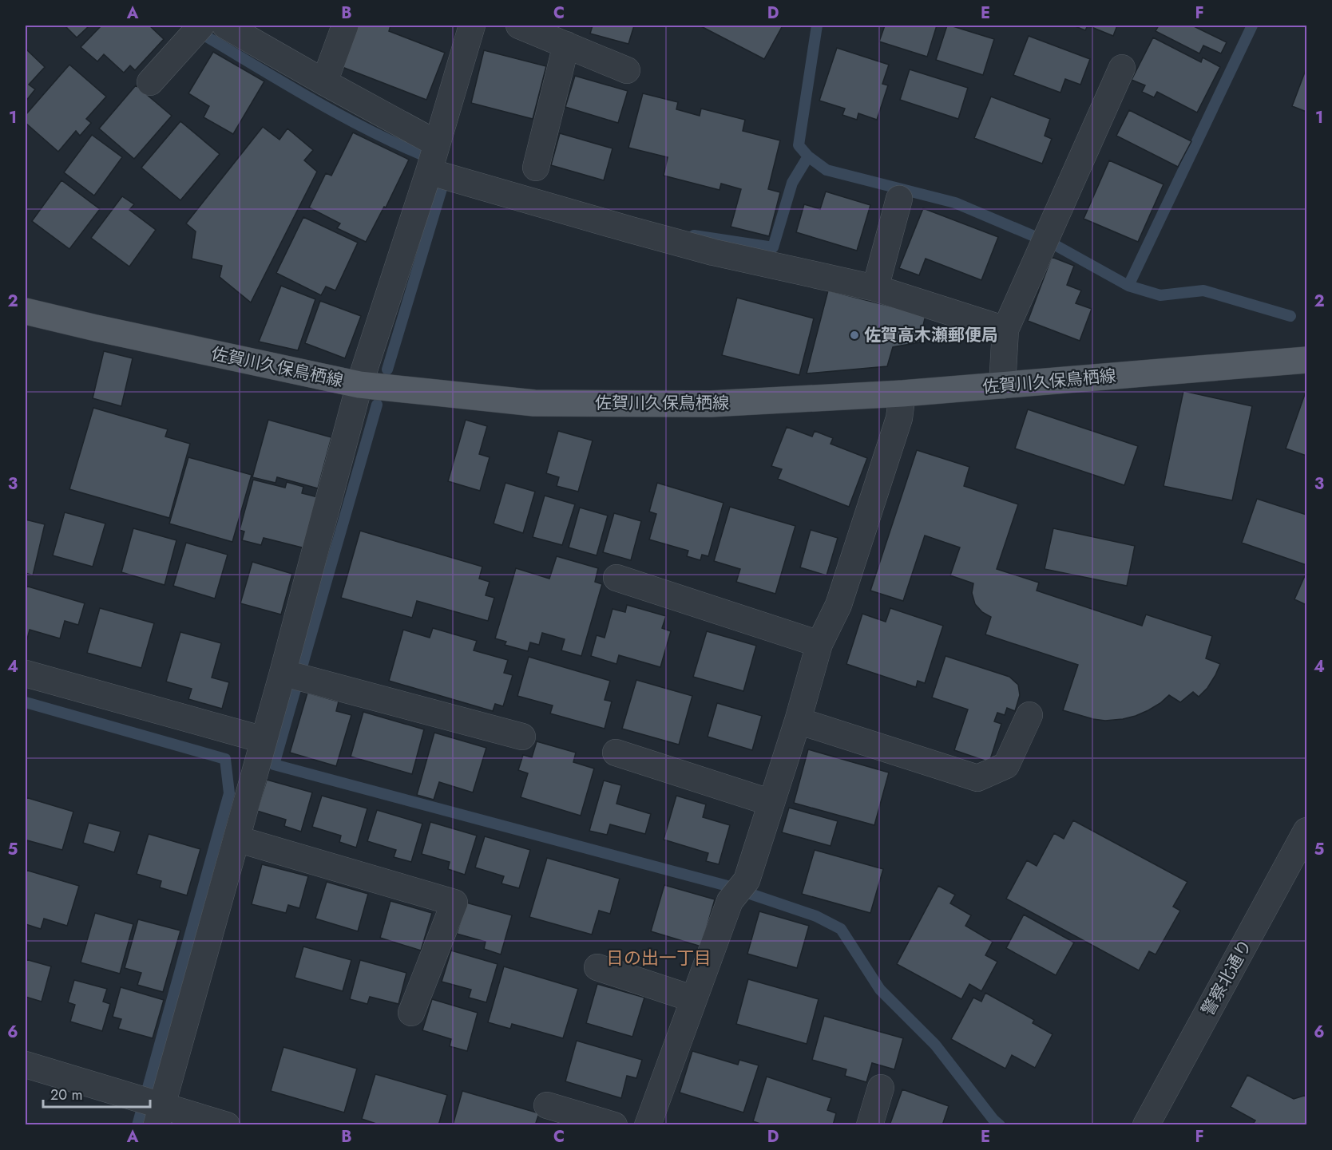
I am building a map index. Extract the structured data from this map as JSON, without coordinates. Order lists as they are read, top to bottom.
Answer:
{
  "streets": {
    "main road": ["佐賀川久保鳥栖線"],
    "street": ["警察北通り"]
  },
  "districts": ["日の出一丁目"],
  "places": ["佐賀高木瀬郵便局"],
  "scale_bar": "20 m",
  "grid": {
    "columns": [
      "A",
      "B",
      "C",
      "D",
      "E",
      "F"
    ],
    "rows": [
      "1",
      "2",
      "3",
      "4",
      "5",
      "6"
    ]
  }
}
